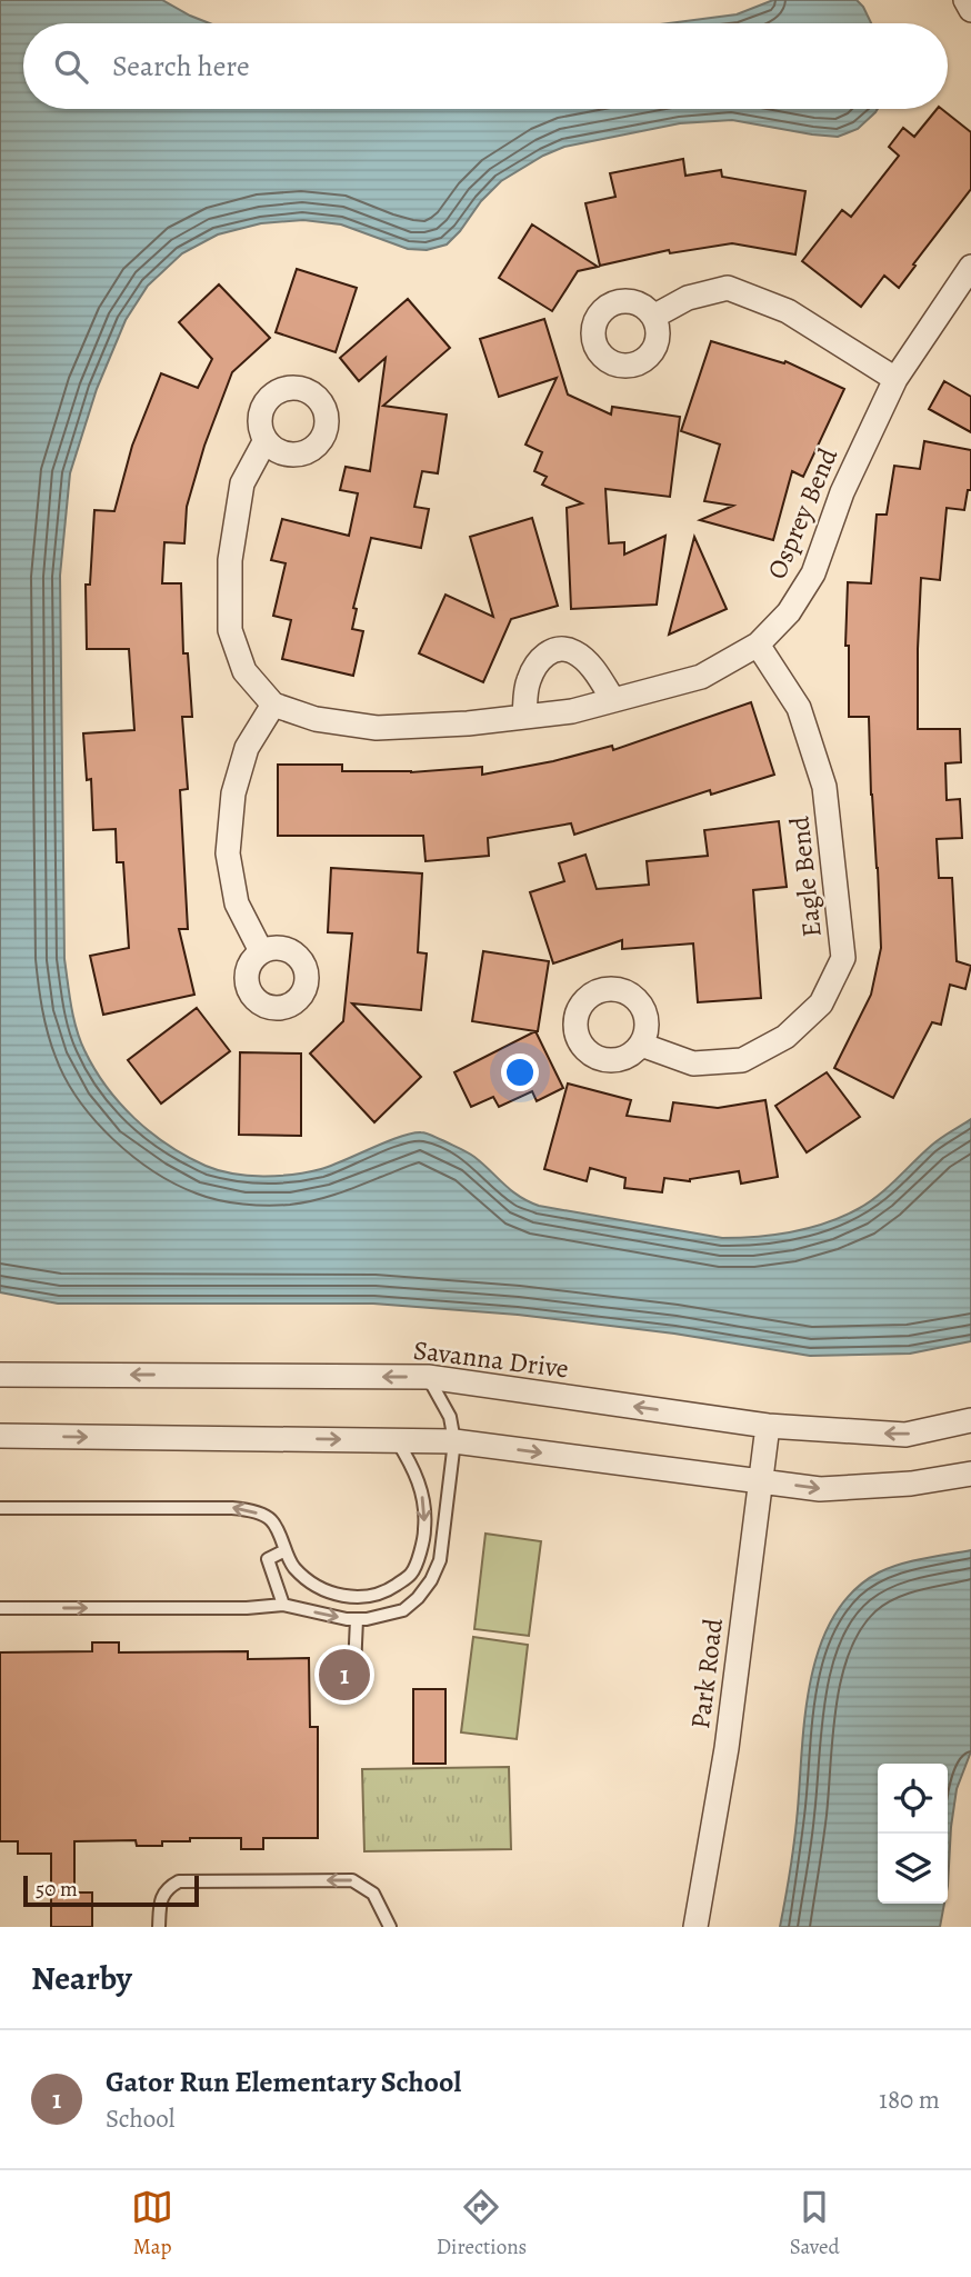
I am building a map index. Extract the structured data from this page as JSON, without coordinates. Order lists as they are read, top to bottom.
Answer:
{
  "streets": {
    "street": [
      "Osprey Bend",
      "Eagle Bend",
      "Savanna Drive",
      "Park Road"
    ]
  },
  "crossings": [
    ["Osprey Bend", "Eagle Bend"],
    ["Savanna Drive", "Park Road"]
  ],
  "scale_bar": "50 m",
  "page": {
    "search": "Search here",
    "pins": "1",
    "scale": "50 m",
    "heading": "Nearby",
    "list": [
      {
        "mark": "1",
        "name": "Gator Run Elementary School",
        "note": "School",
        "value": "180 m"
      }
    ],
    "nav": ["Map", "Directions", "Saved"]
  }
}
